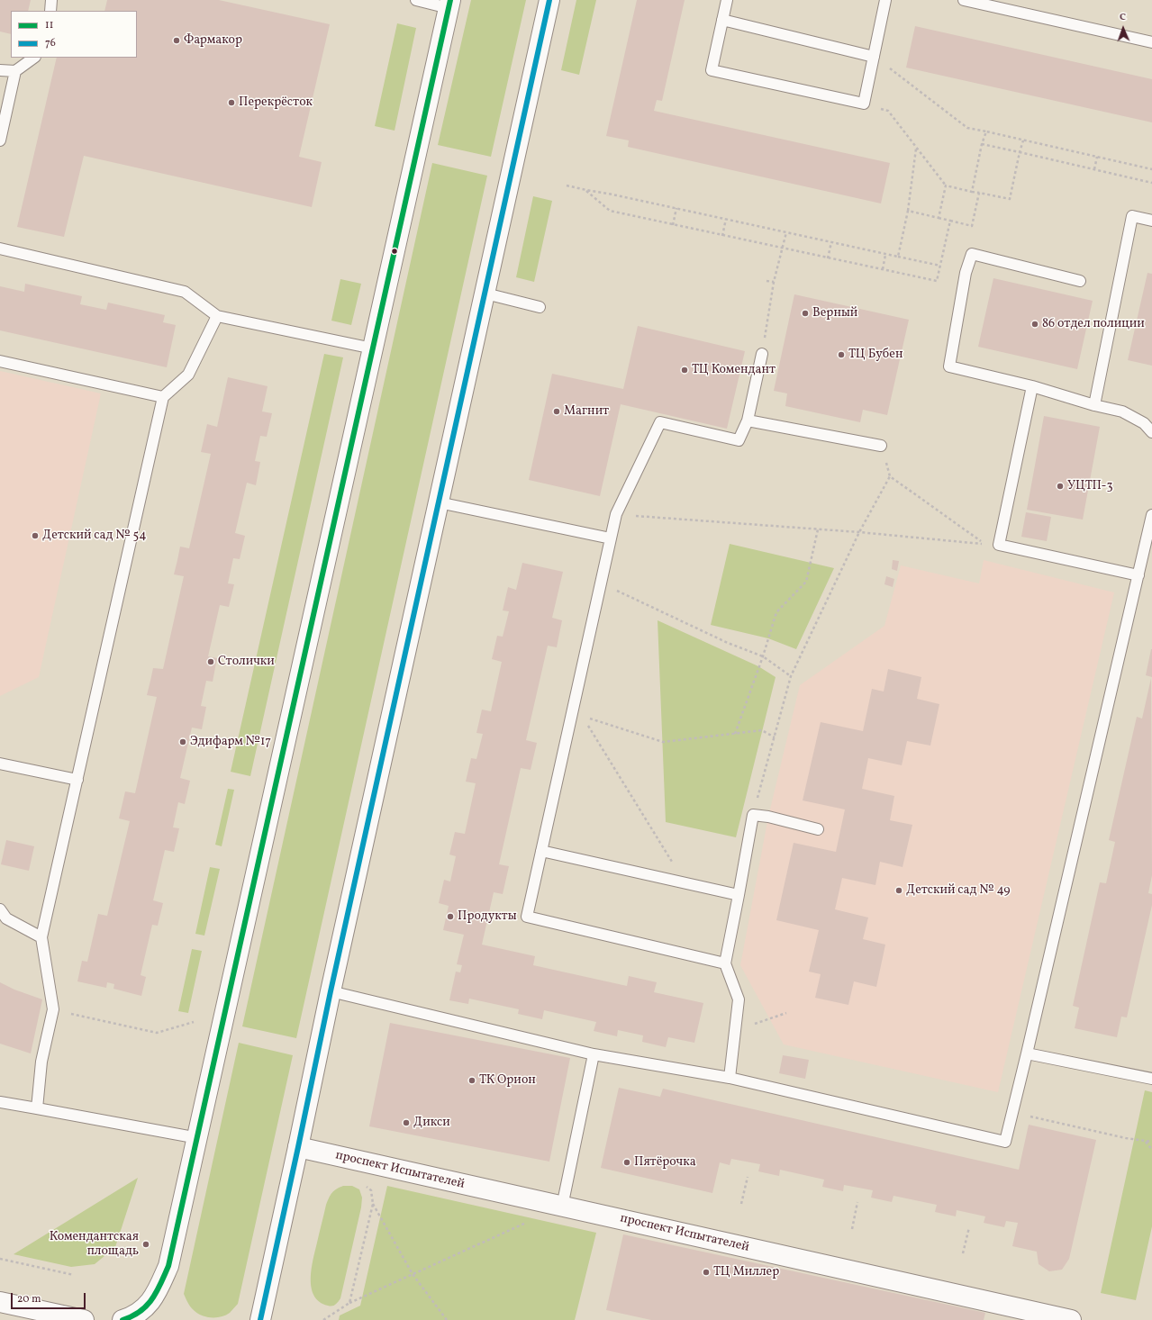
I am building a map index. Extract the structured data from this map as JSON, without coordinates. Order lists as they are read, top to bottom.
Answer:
{
  "streets": {
    "street": ["проспект Испытателей"]
  },
  "places": [
    "Фармакор",
    "Перекрёсток",
    "Верный",
    "86 отдел полиции",
    "ТЦ Бубен",
    "ТЦ Комендант",
    "Магнит",
    "УЦТП-3",
    "Детский сад № 54",
    "Столички",
    "Эдифарм №17",
    "Детский сад № 49",
    "Продукты",
    "ТК Орион",
    "Дикси",
    "Пятёрочка",
    "Комендантская площадь",
    "ТЦ Миллер"
  ],
  "lines": ["transit line 11", "transit line 76"],
  "legend": ["11", "76"],
  "scale_bar": "20 m",
  "north": "top"
}
